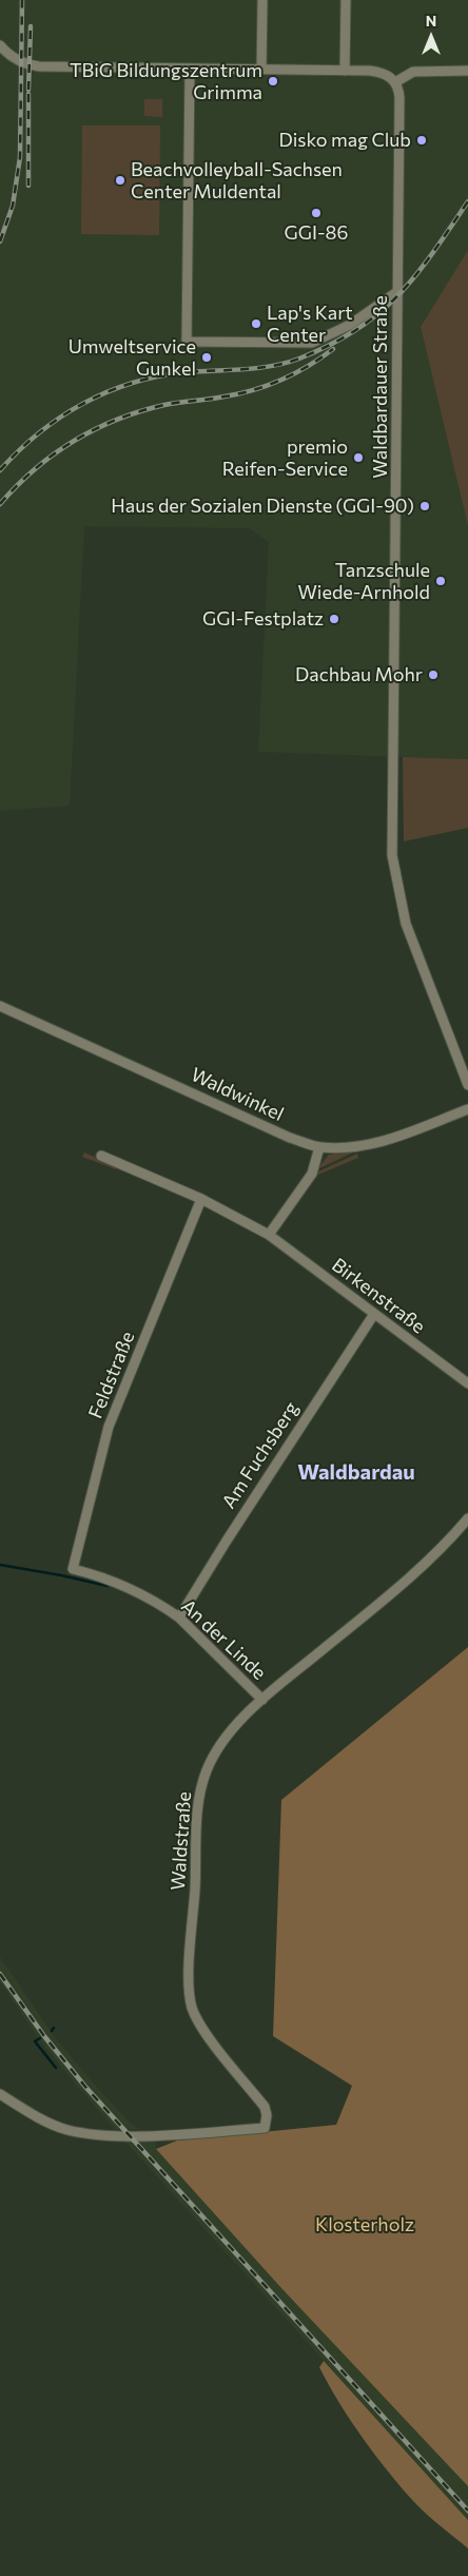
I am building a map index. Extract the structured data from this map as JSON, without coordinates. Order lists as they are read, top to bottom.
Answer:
{
  "streets": {
    "street": [
      "Waldbardauer Straße",
      "Waldwinkel",
      "Birkenstraße",
      "Feldstraße",
      "Am Fuchsberg",
      "An der Linde",
      "Waldstraße"
    ]
  },
  "crossings": [
    ["Birkenstraße", "Feldstraße"],
    ["Birkenstraße", "Am Fuchsberg"],
    ["Feldstraße", "An der Linde"],
    ["Am Fuchsberg", "An der Linde"],
    ["An der Linde", "Waldstraße"]
  ],
  "districts": ["Waldbardau"],
  "parks": ["Klosterholz"],
  "places": [
    "TBiG Bildungszentrum Grimma",
    "Disko mag Club",
    "Beachvolleyball-Sachsen Center Muldental",
    "GGI-86",
    "Lap's Kart Center",
    "Umweltservice Gunkel",
    "premio Reifen-Service",
    "Haus der Sozialen Dienste (GGI-90)",
    "Tanzschule Wiede-Arnhold",
    "GGI-Festplatz",
    "Dachbau Mohr"
  ],
  "north": "top"
}
